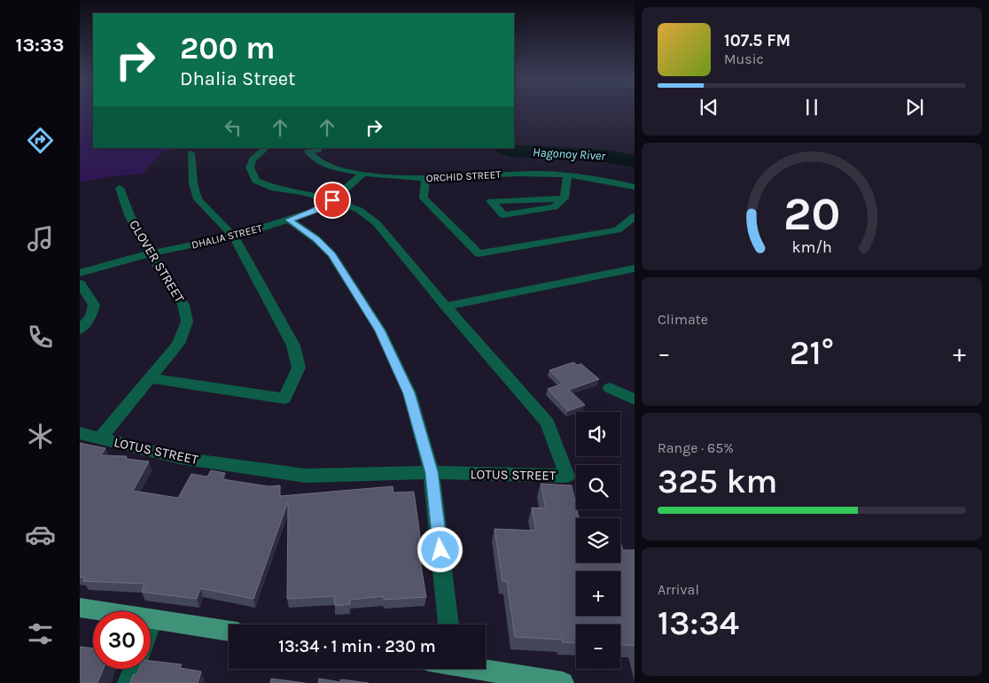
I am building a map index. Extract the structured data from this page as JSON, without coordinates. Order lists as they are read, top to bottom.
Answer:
{
  "streets": {
    "street": [
      "ORCHID STREET",
      "DHALIA STREET",
      "CLOVER STREET",
      "LOTUS STREET"
    ]
  },
  "crossings": [
    ["ORCHID STREET", "DHALIA STREET"],
    ["DHALIA STREET", "CLOVER STREET"],
    ["DHALIA STREET", "LOTUS STREET"],
    ["CLOVER STREET", "LOTUS STREET"]
  ],
  "water": ["Hagonoy River"],
  "page": {
    "tabs": "13:33",
    "turn": ["200 m", "Dhalia Street"],
    "song": ["107.5 FM", "Music"],
    "tile": [
      "Climate",
      ["Range · 65%", "325 km"],
      ["Arrival", "13:34"]
    ],
    "heat": ["−", "21°", "+"],
    "map_buttons": ["+", "−"],
    "limit": "30",
    "trip": "13:34 · 1 min · 230 m",
    "gauge": ["20", "km/h"]
  }
}
